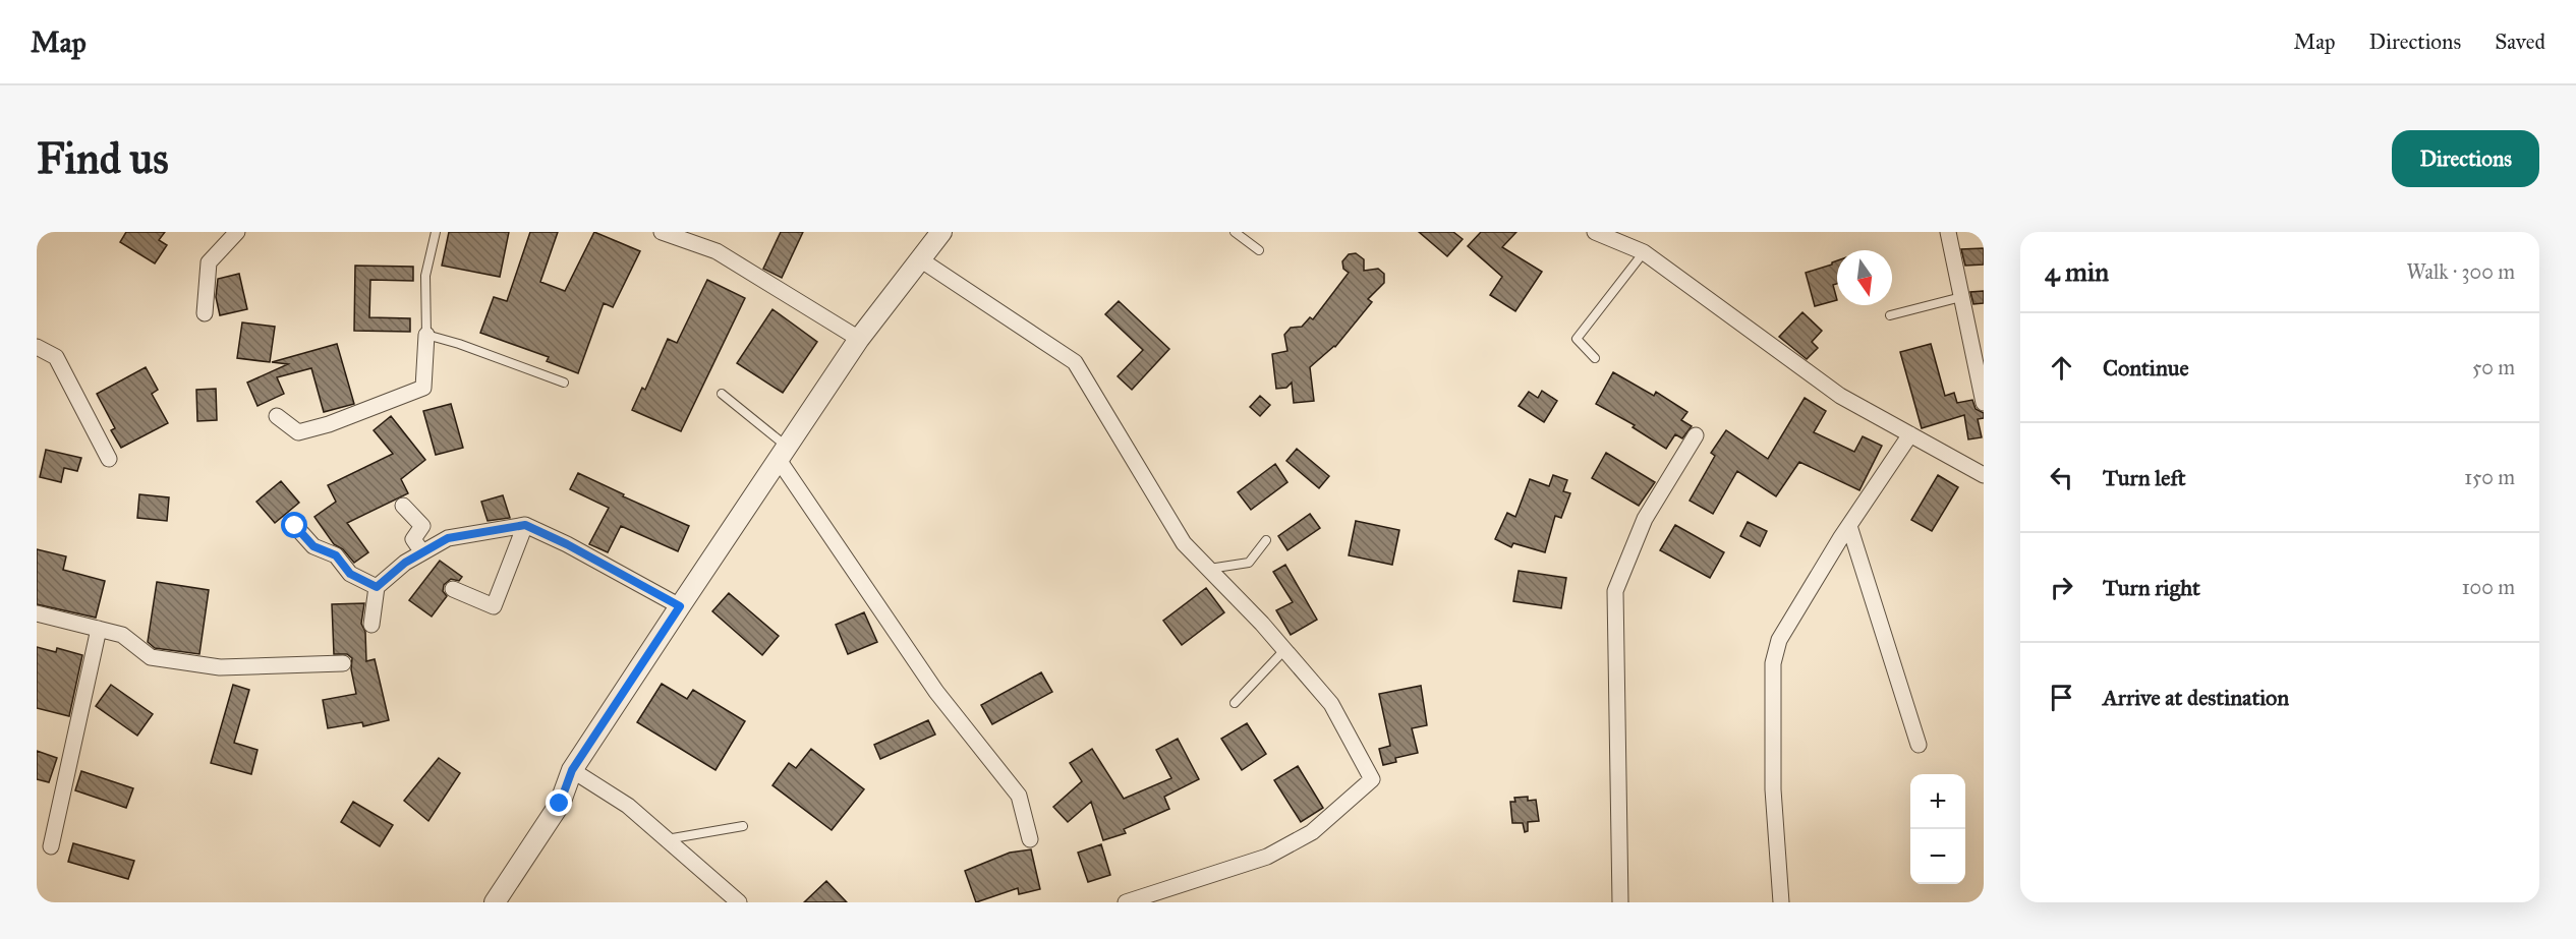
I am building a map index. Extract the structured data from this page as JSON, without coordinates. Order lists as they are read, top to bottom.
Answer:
{
  "north": "bottom",
  "page": {
    "header": "Map",
    "nav": ["Map", "Directions", "Saved"],
    "buttons": "Directions",
    "title": "Find us",
    "heading": ["4 min", "Walk · 300 m"],
    "list": [
      ["Continue", "50 m"],
      ["Turn left", "150 m"],
      ["Turn right", "100 m"],
      "Arrive at destination"
    ],
    "map_buttons": ["+", "−"]
  }
}
